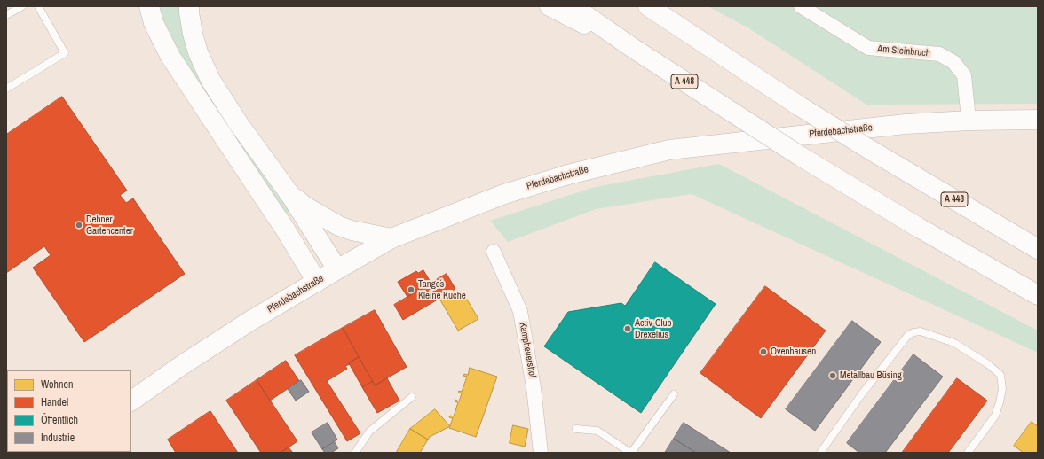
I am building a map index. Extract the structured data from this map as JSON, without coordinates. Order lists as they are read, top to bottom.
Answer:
{
  "streets": {
    "main road": ["A 448", "Pferdebachstraße"],
    "street": ["Am Steinbruch", "Kampheuershof"]
  },
  "crossings": [
    ["Am Steinbruch", "Pferdebachstraße"]
  ],
  "places": [
    "Dehner Gartencenter",
    "Tango´s Kleine Küche",
    "Activ-Club Drexelius",
    "Ovenhausen",
    "Metallbau Büsing"
  ],
  "legend": [
    "Wohnen",
    "Handel",
    "Öffentlich",
    "Industrie"
  ]
}
